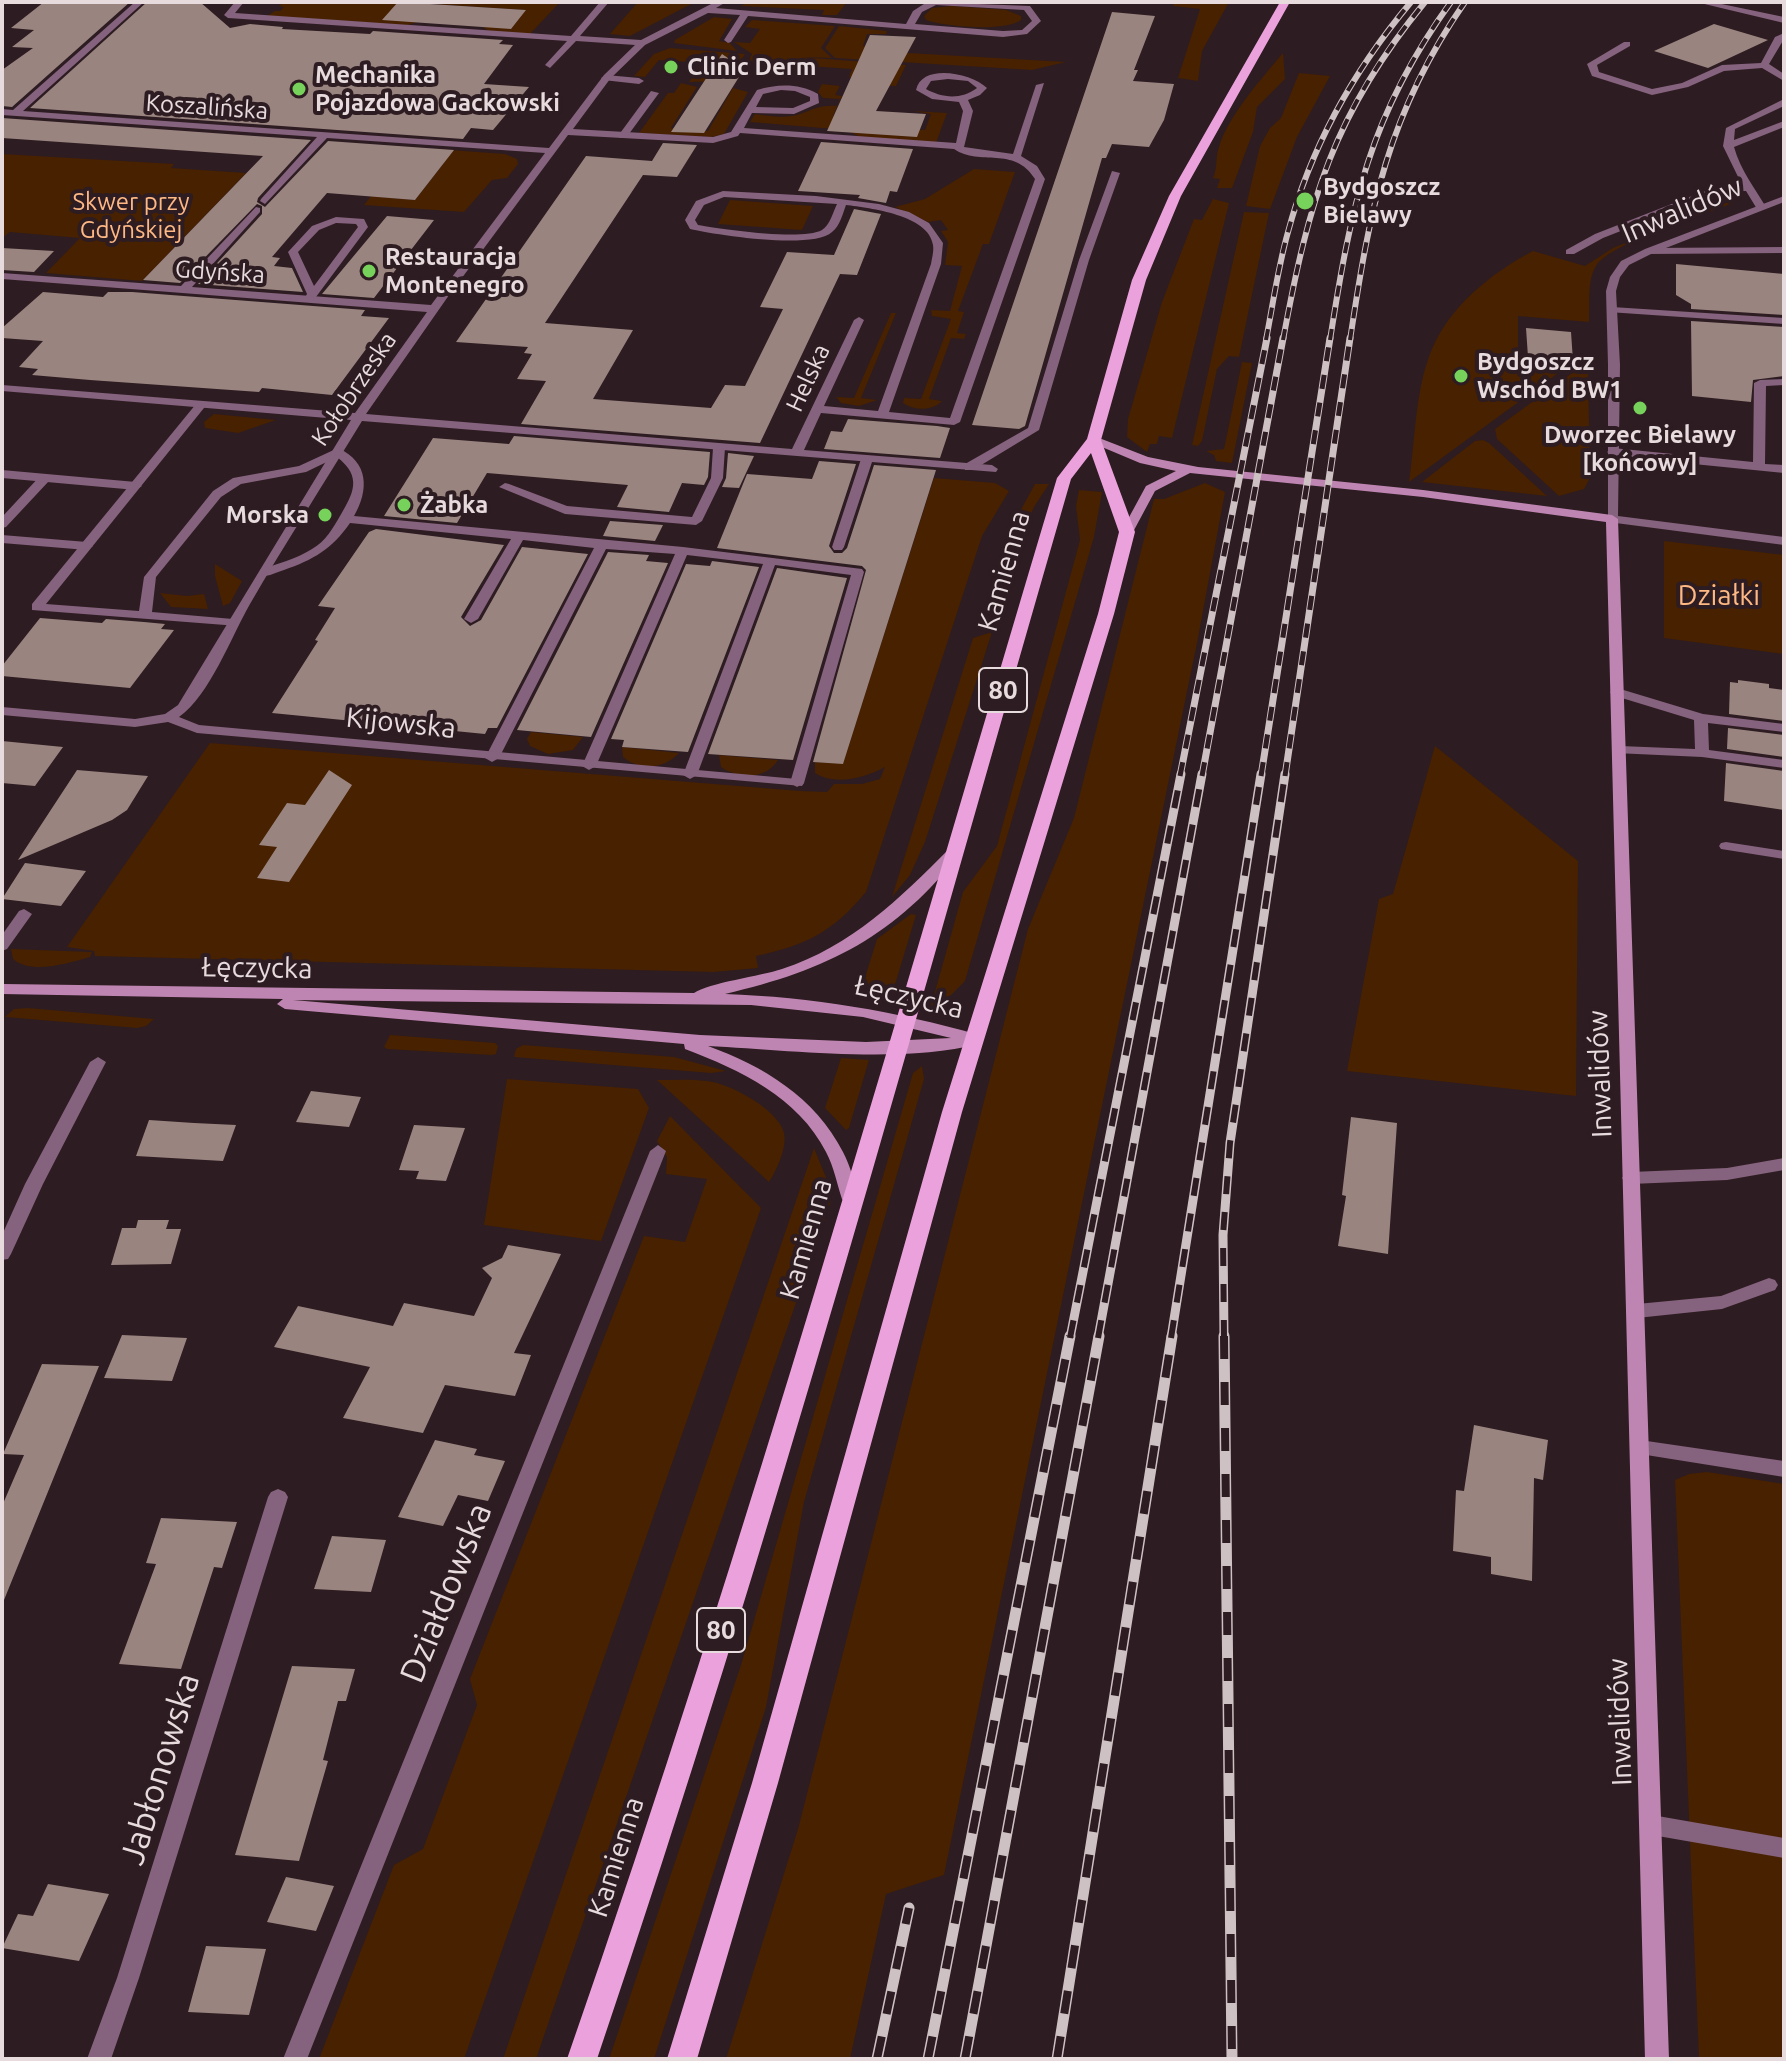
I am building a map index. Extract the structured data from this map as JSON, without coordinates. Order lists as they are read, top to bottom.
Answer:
{
  "streets": {
    "main road": ["Kamienna", "80"],
    "street": [
      "Koszalińska",
      "Inwalidów",
      "Gdyńska",
      "Helska",
      "Kołobrzeska",
      "Kijowska",
      "Łęczycka",
      "Działdowska",
      "Jabłonowska"
    ]
  },
  "crossings": [
    ["Koszalińska", "Kołobrzeska"],
    ["Gdyńska", "Kołobrzeska"],
    ["Kołobrzeska", "Kijowska"],
    ["Kamienna", "Łęczycka"]
  ],
  "parks": ["Skwer przy Gdyńskiej", "Działki"],
  "places": [
    "Clinic Derm",
    "Mechanika Pojazdowa Gackowski",
    "Bydgoszcz Bielawy",
    "Restauracja Montenegro",
    "Bydgoszcz Wschód BW1",
    "Dworzec Bielawy [końcowy]",
    "Żabka",
    "Morska"
  ]
}
